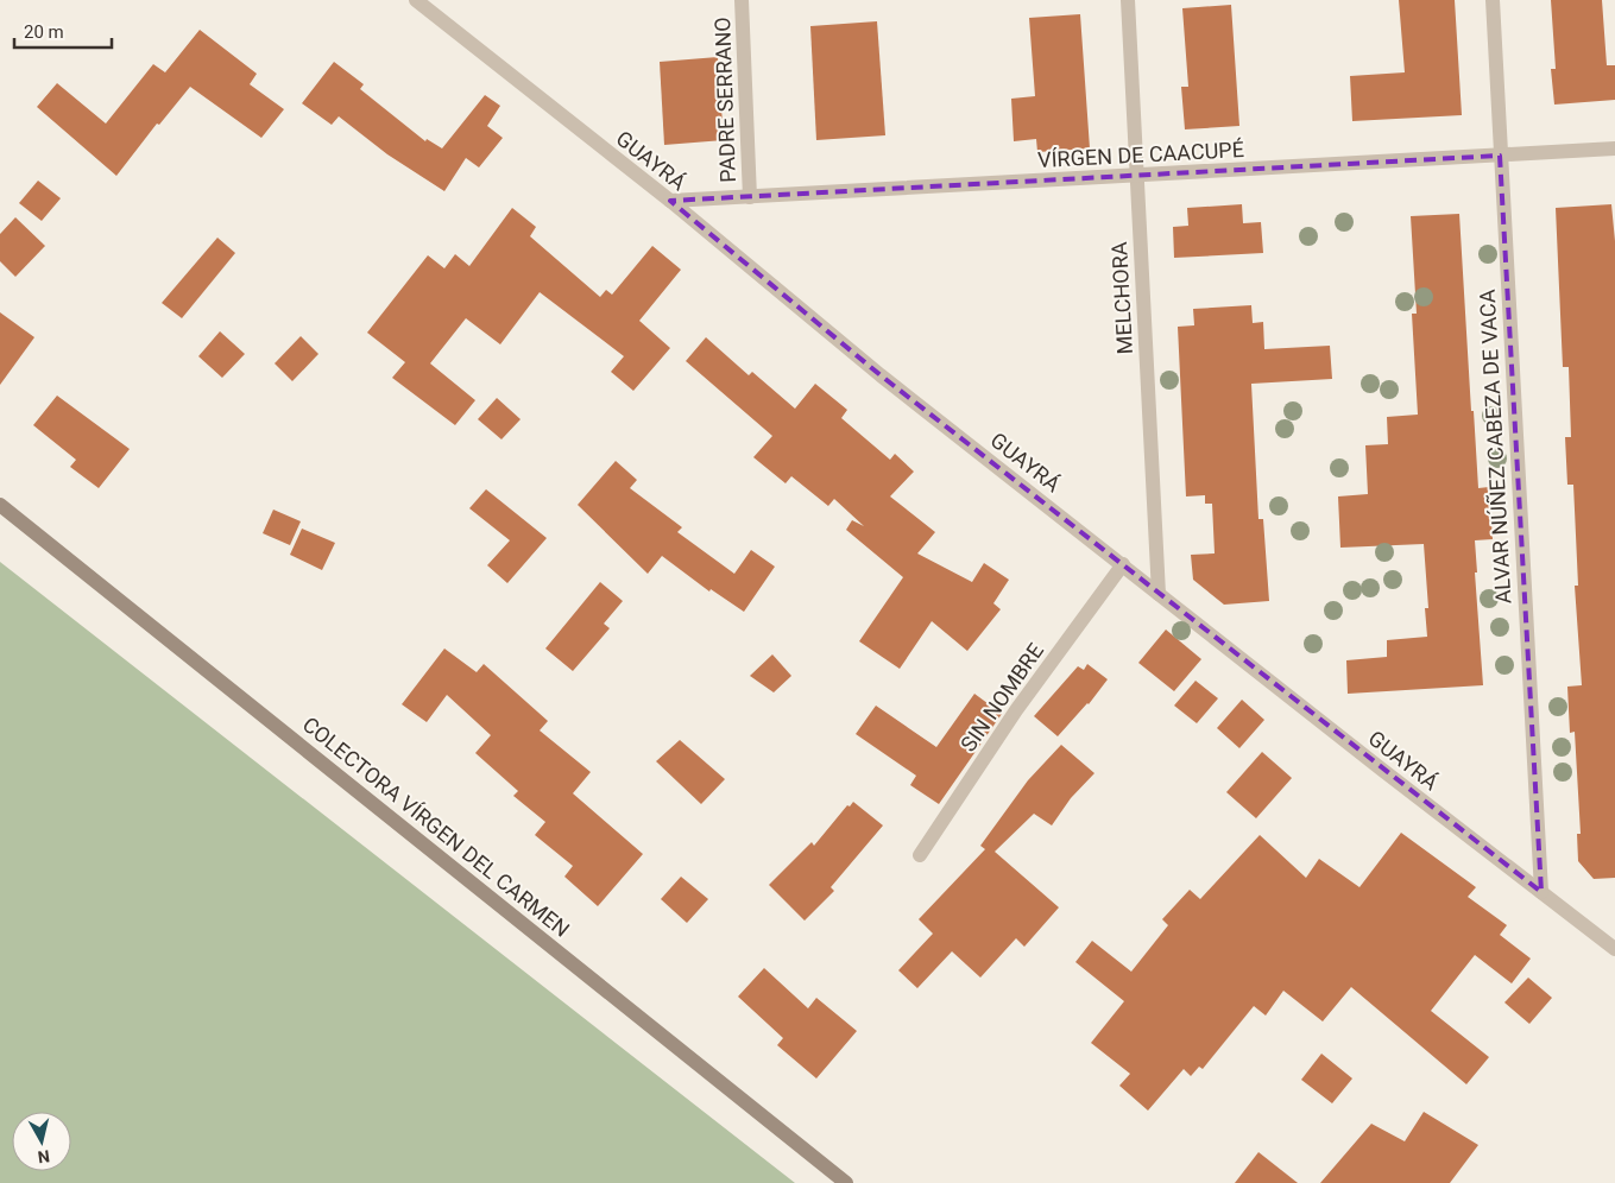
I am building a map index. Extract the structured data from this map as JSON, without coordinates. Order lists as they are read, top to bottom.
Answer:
{
  "streets": {
    "main road": ["COLECTORA VÍRGEN DEL CARMEN"],
    "street": [
      "PADRE SERRANO",
      "VÍRGEN DE CAACUPÉ",
      "GUAYRÁ",
      "MELCHORA",
      "ALVAR NÚÑEZ CABEZA DE VACA",
      "SIN NOMBRE"
    ]
  },
  "crossings": [
    ["PADRE SERRANO", "VÍRGEN DE CAACUPÉ"],
    ["VÍRGEN DE CAACUPÉ", "GUAYRÁ"],
    ["VÍRGEN DE CAACUPÉ", "MELCHORA"],
    ["VÍRGEN DE CAACUPÉ", "ALVAR NÚÑEZ CABEZA DE VACA"],
    ["GUAYRÁ", "MELCHORA"],
    ["GUAYRÁ", "ALVAR NÚÑEZ CABEZA DE VACA"],
    ["GUAYRÁ", "SIN NOMBRE"]
  ],
  "scale_bar": "20 m",
  "north": "bottom"
}
